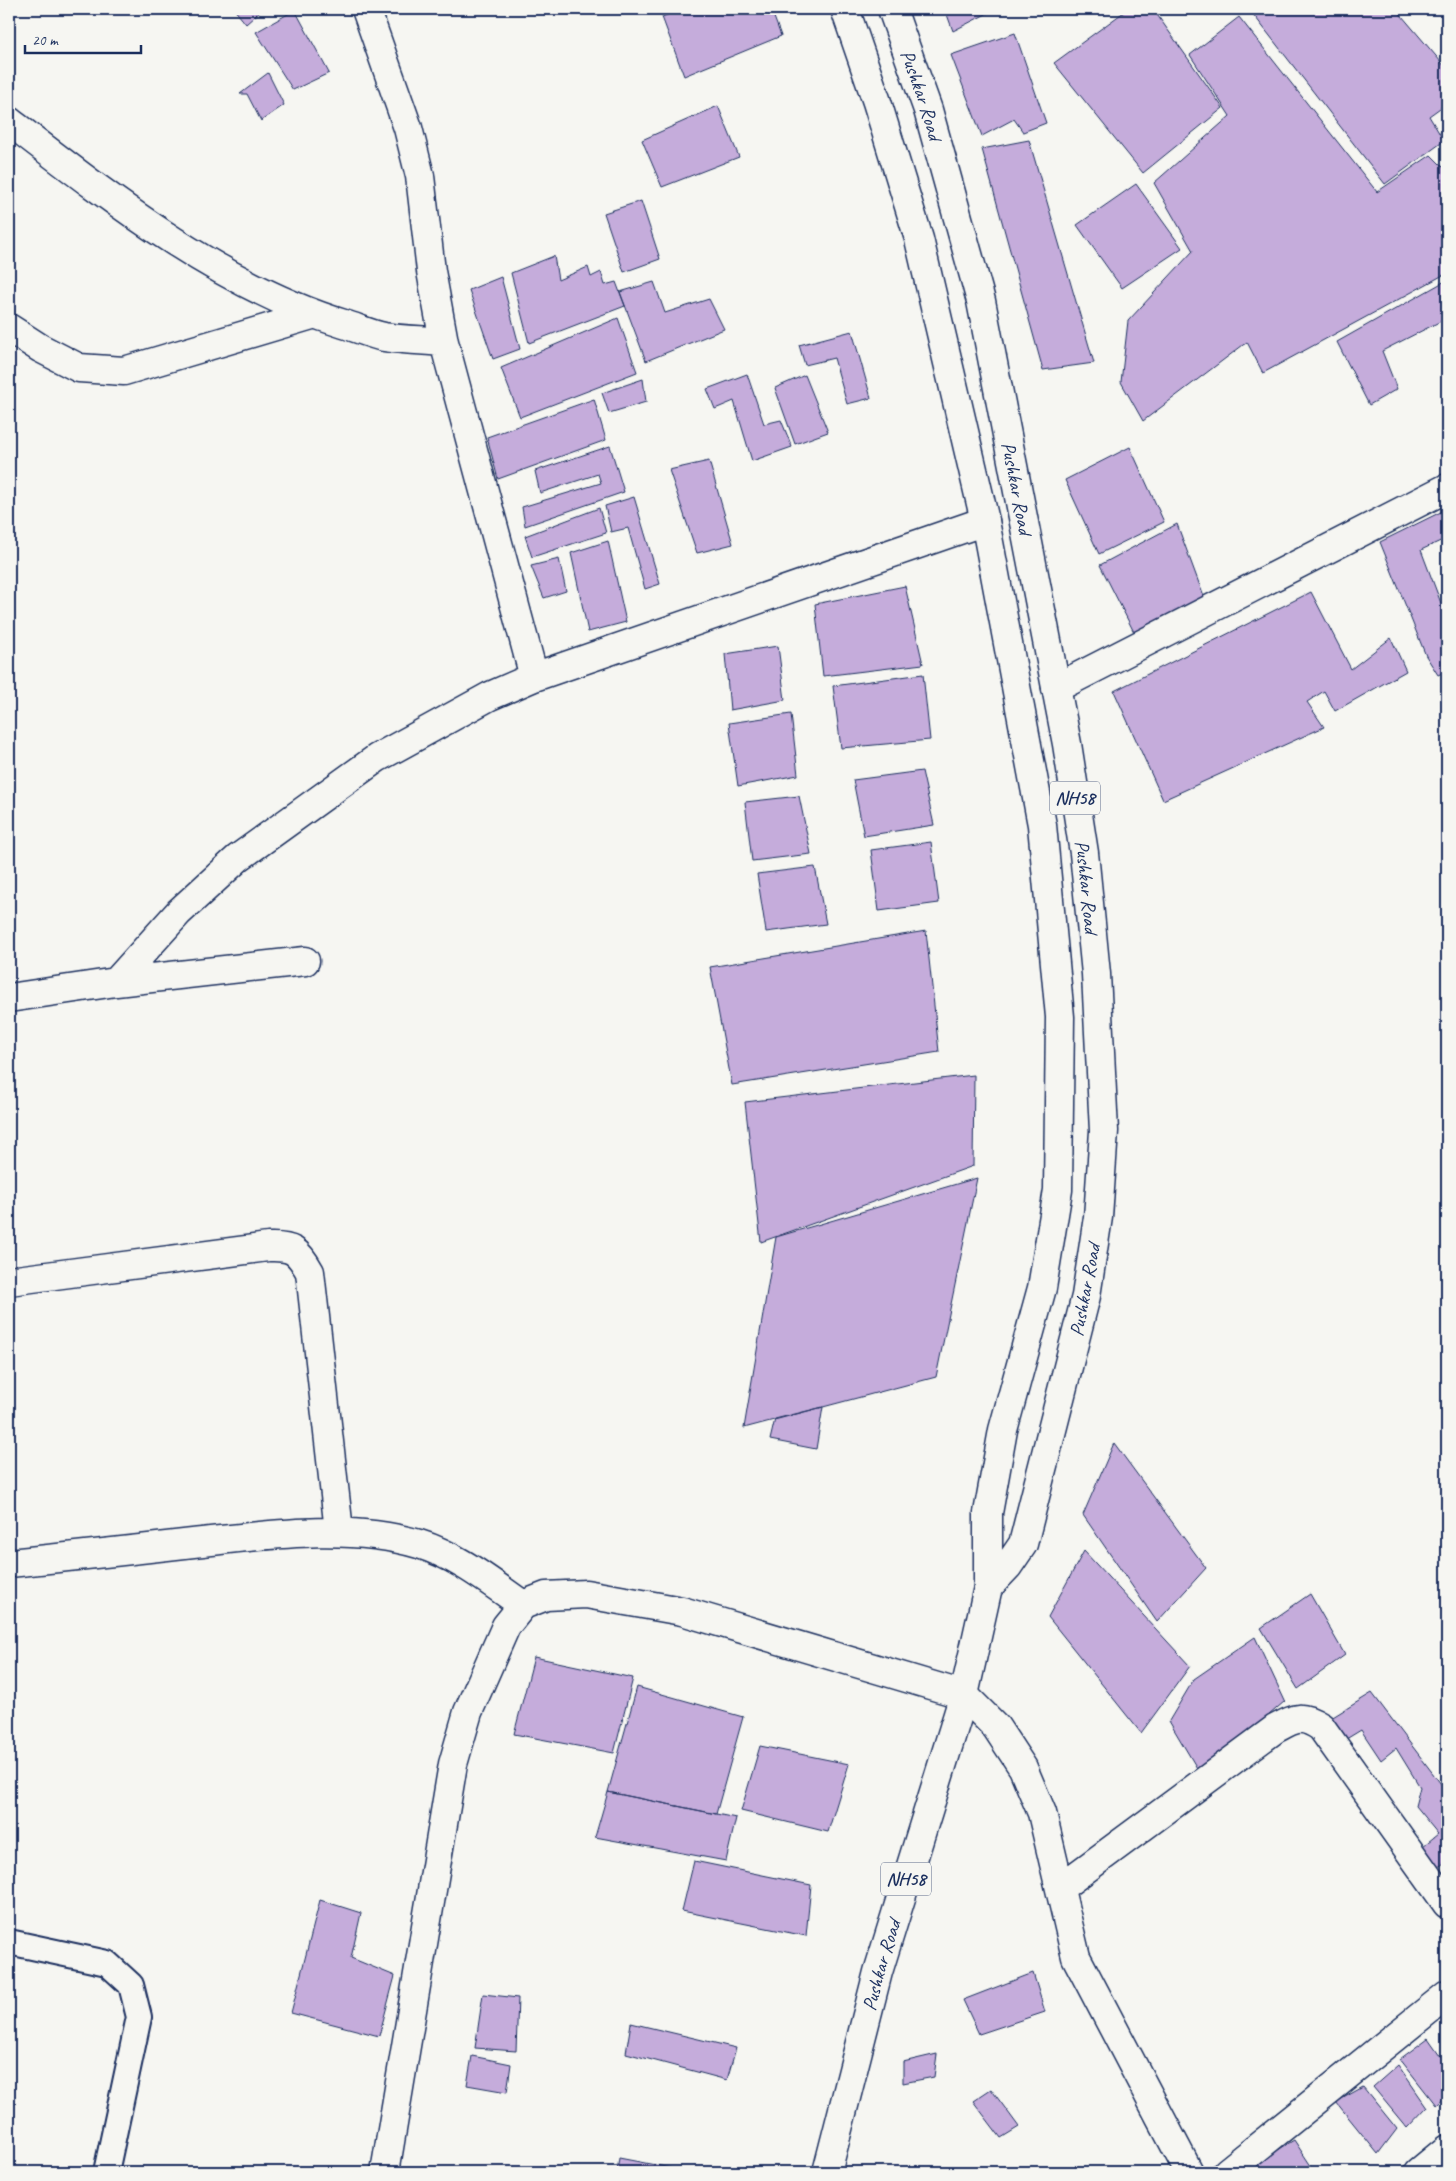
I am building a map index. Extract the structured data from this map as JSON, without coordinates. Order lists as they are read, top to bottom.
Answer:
{
  "streets": {
    "main road": ["Pushkar Road", "NH58"]
  },
  "scale_bar": "20 m"
}
